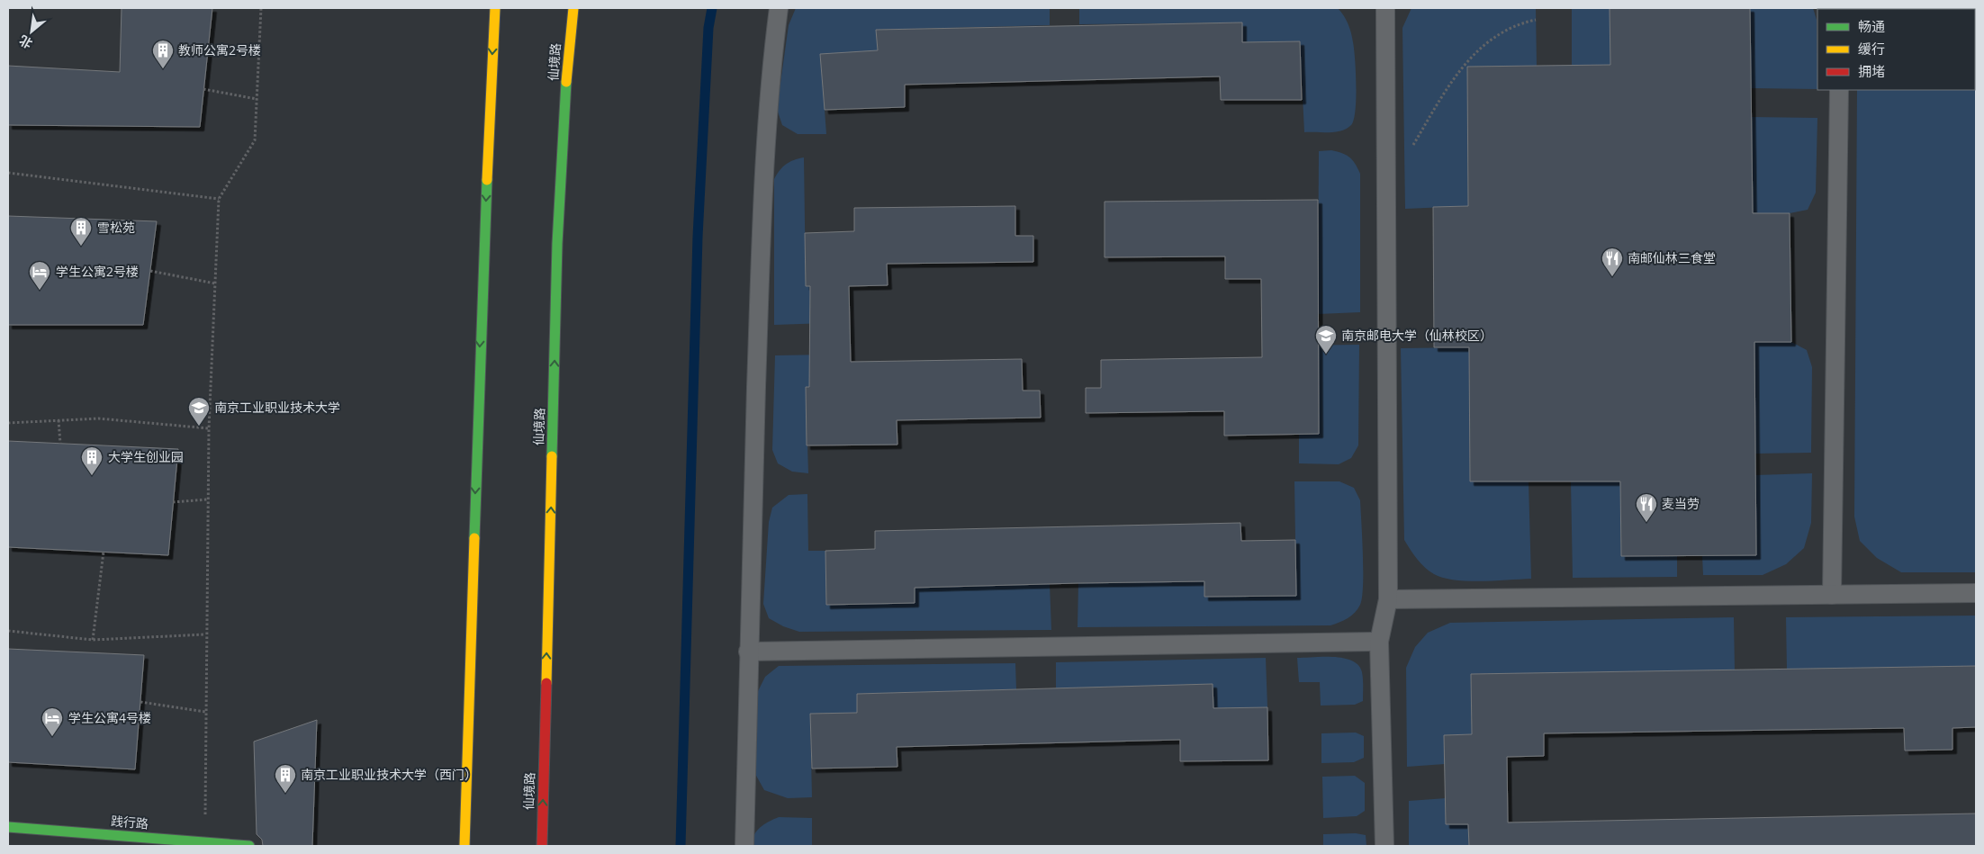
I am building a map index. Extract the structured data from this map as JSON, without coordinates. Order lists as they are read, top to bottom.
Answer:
{
  "streets": {
    "main road": ["仙境路", "践行路"]
  },
  "places": {
    "building": [
      "教师公寓2号楼",
      "雪松苑",
      "大学生创业园",
      "南京工业职业技术大学（西门）"
    ],
    "restaurant": ["南邮仙林三食堂", "麦当劳"],
    "hotel": ["学生公寓2号楼", "学生公寓4号楼"],
    "school or university": ["南京邮电大学（仙林校区）", "南京工业职业技术大学"]
  },
  "legend": ["畅通", "缓行", "拥堵"],
  "north": "bottom left"
}
